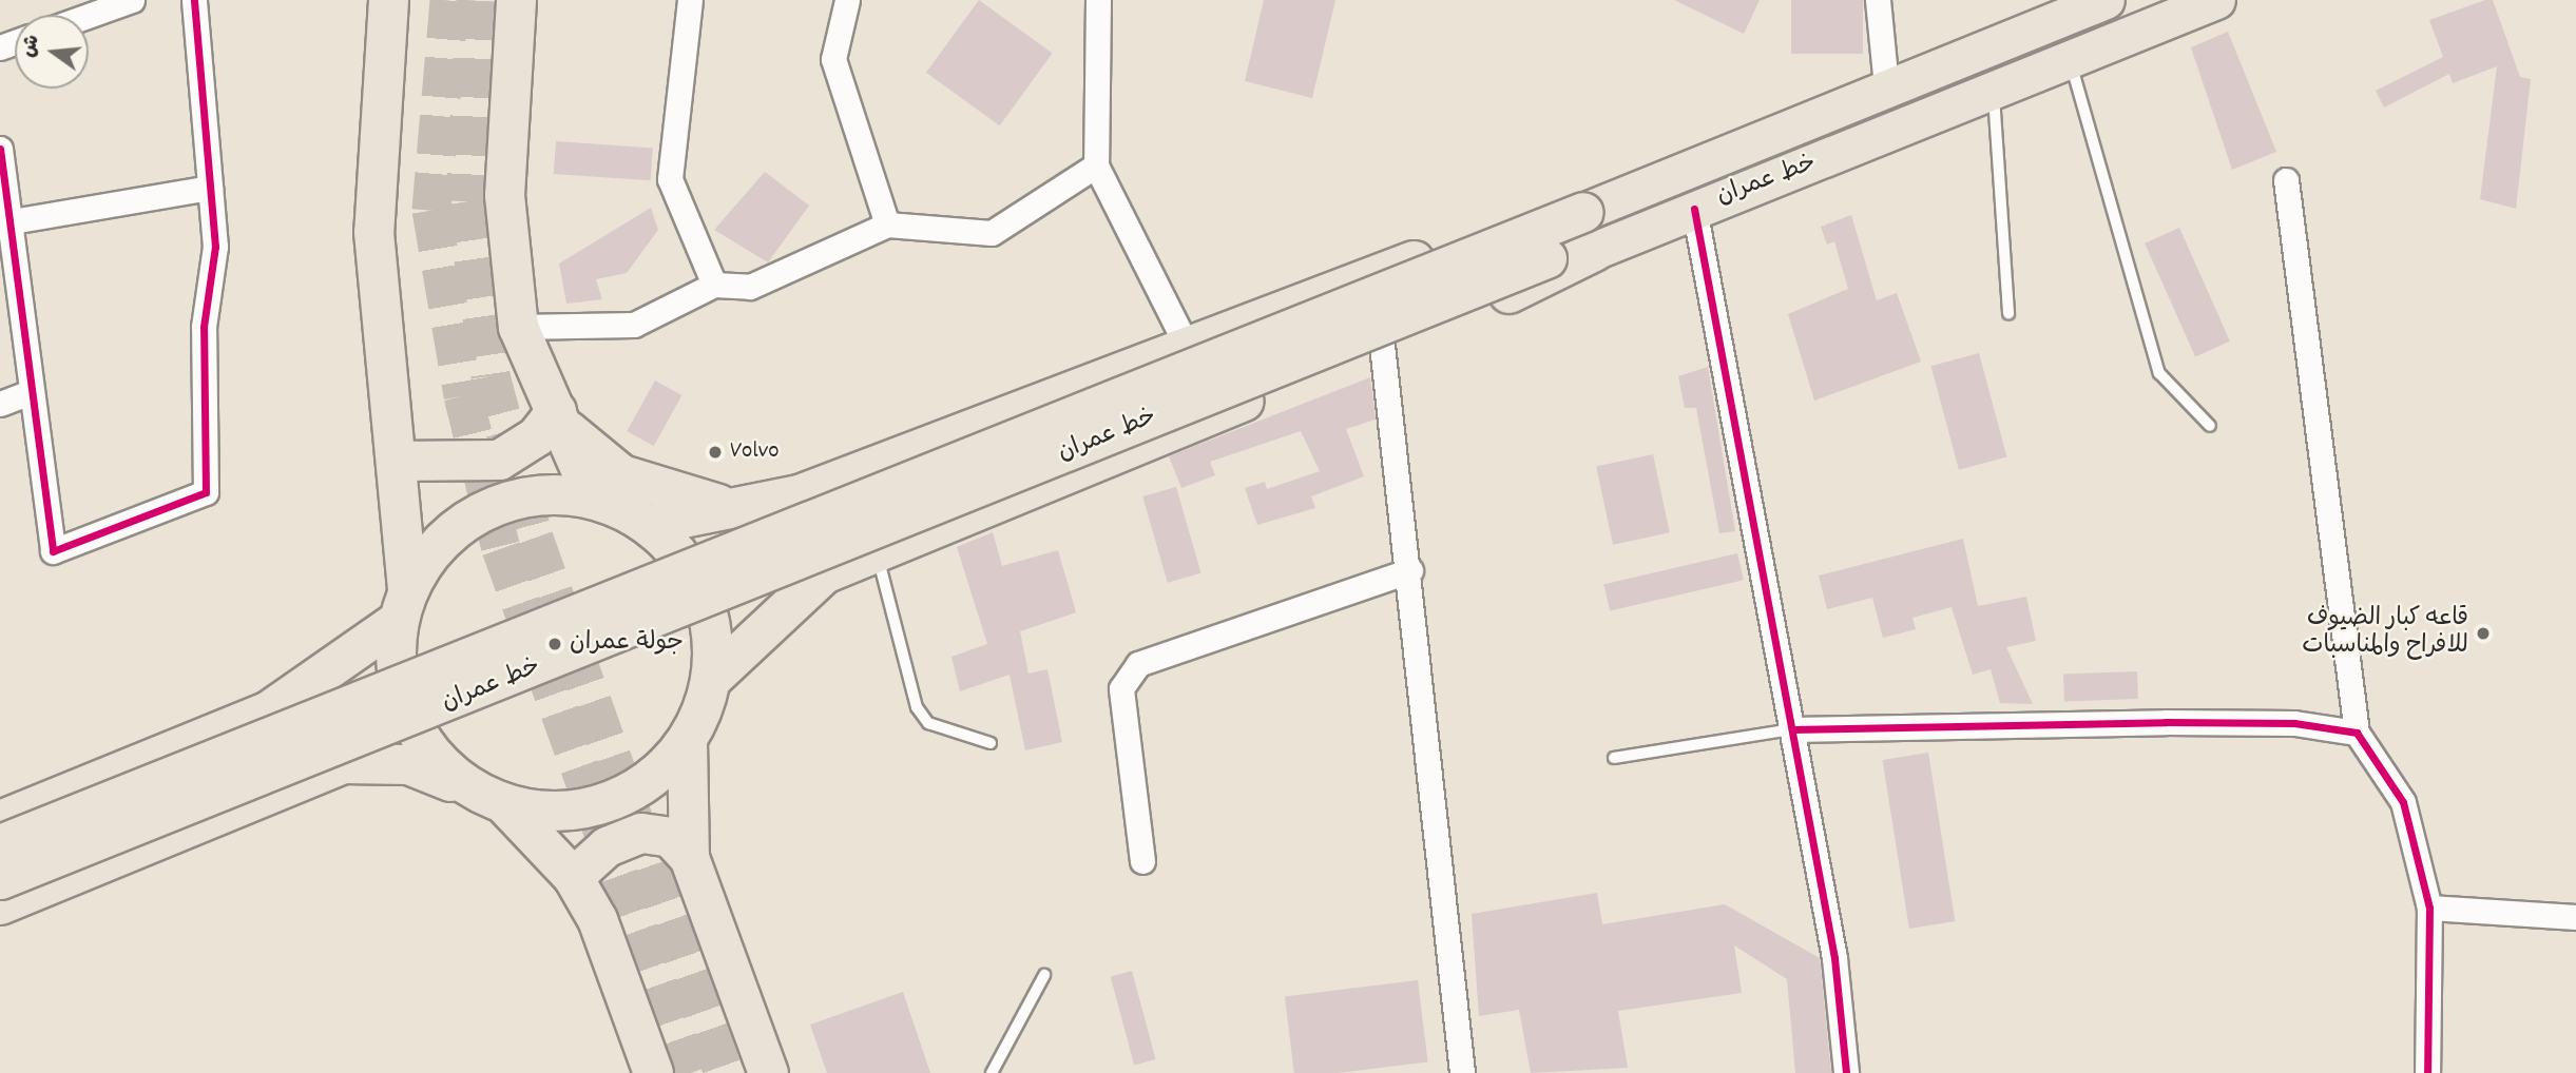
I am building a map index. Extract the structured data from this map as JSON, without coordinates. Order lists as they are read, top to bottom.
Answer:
{
  "streets": {
    "highway": ["خط عمران"]
  },
  "places": ["Volvo", "قاعه كبار الضيوف للافراح والمناسبات", "جولة عمران"],
  "north": "left"
}
